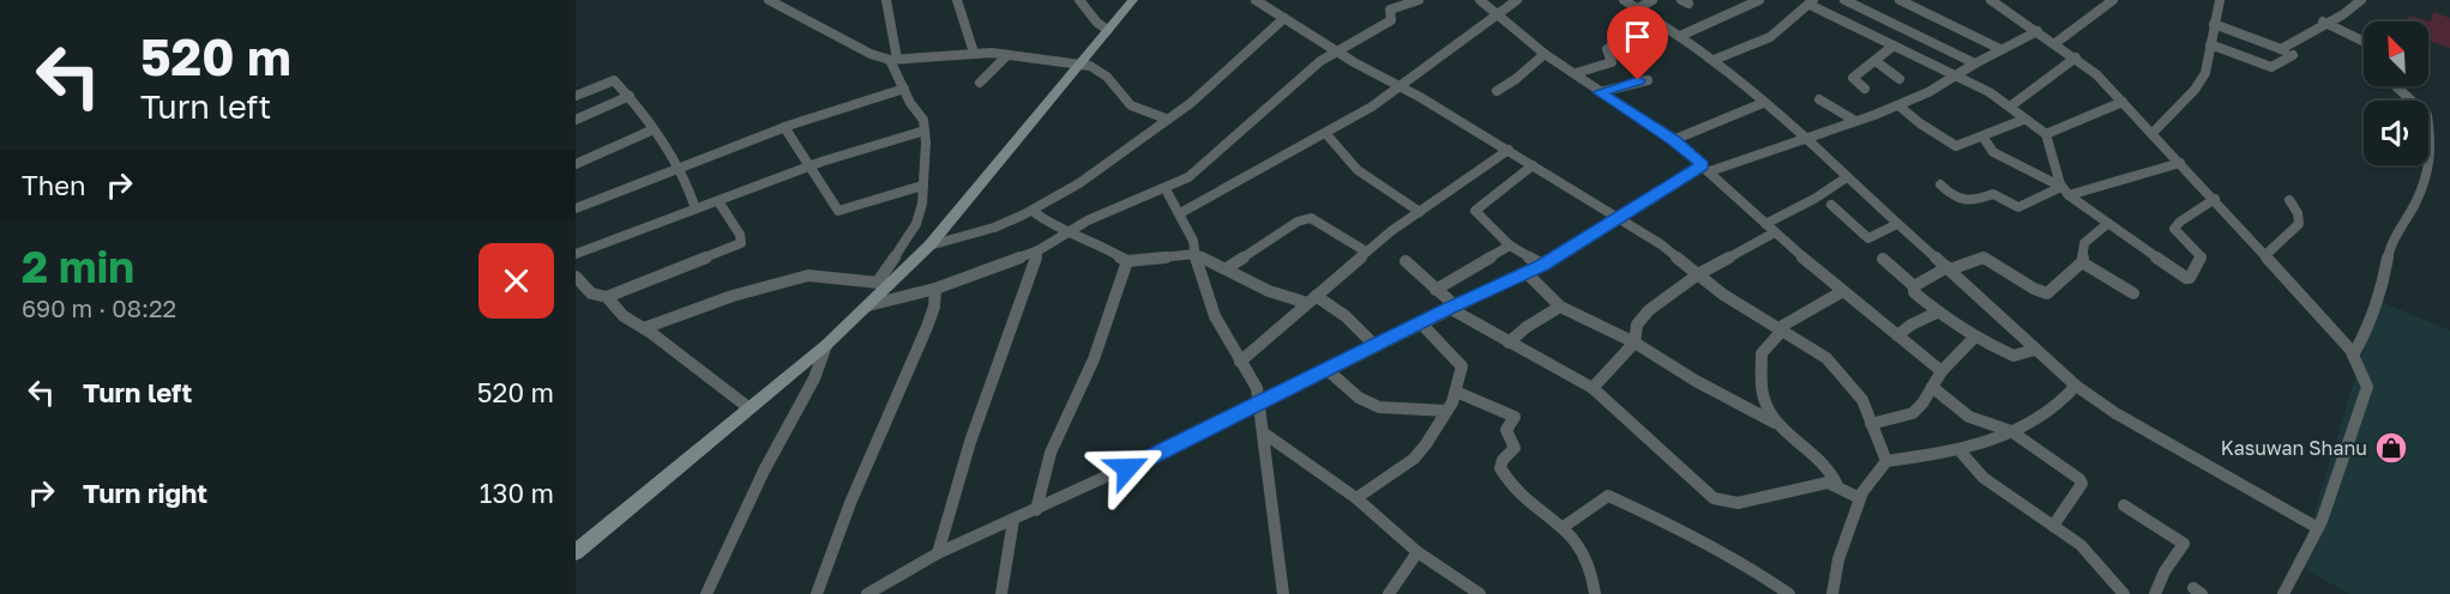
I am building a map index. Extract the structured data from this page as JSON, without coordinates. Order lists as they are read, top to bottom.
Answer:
{
  "places": {
    "shop": ["Kasuwan Shanu"]
  },
  "north": "top left",
  "page": {
    "turn": ["520 m", "Turn left"],
    "then": "Then",
    "heading": ["2 min", "690 m · 08:22"],
    "list": [
      {
        "name": "Turn left",
        "value": "520 m"
      },
      {
        "name": "Turn right",
        "value": "130 m"
      }
    ]
  }
}
